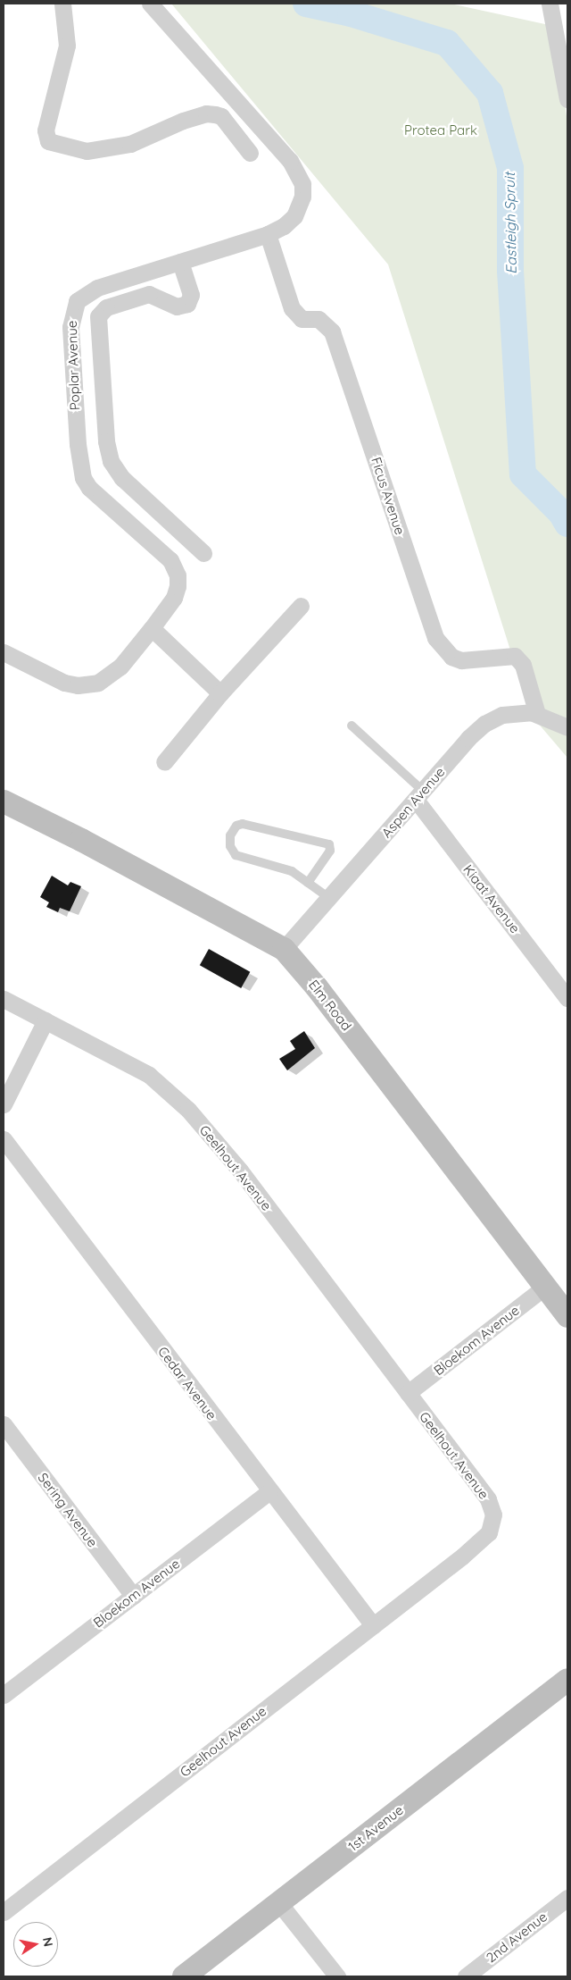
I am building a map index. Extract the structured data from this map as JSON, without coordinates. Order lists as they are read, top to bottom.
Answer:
{
  "streets": {
    "street": [
      "Poplar Avenue",
      "Ficus Avenue",
      "Aspen Avenue",
      "Kiaat Avenue",
      "Elm Road",
      "Geelhout Avenue",
      "Bloekom Avenue",
      "Cedar Avenue",
      "Sering Avenue",
      "1st Avenue",
      "2nd Avenue"
    ]
  },
  "crossings": [
    ["Poplar Avenue", "Ficus Avenue"],
    ["Ficus Avenue", "Aspen Avenue"],
    ["Aspen Avenue", "Kiaat Avenue"],
    ["Aspen Avenue", "Elm Road"],
    ["Elm Road", "Bloekom Avenue"],
    ["Geelhout Avenue", "Bloekom Avenue"],
    ["Geelhout Avenue", "Cedar Avenue"],
    ["Bloekom Avenue", "Cedar Avenue"],
    ["Bloekom Avenue", "Sering Avenue"]
  ],
  "water": ["Eastleigh Spruit"],
  "parks": ["Protea Park"],
  "north": "right"
}
